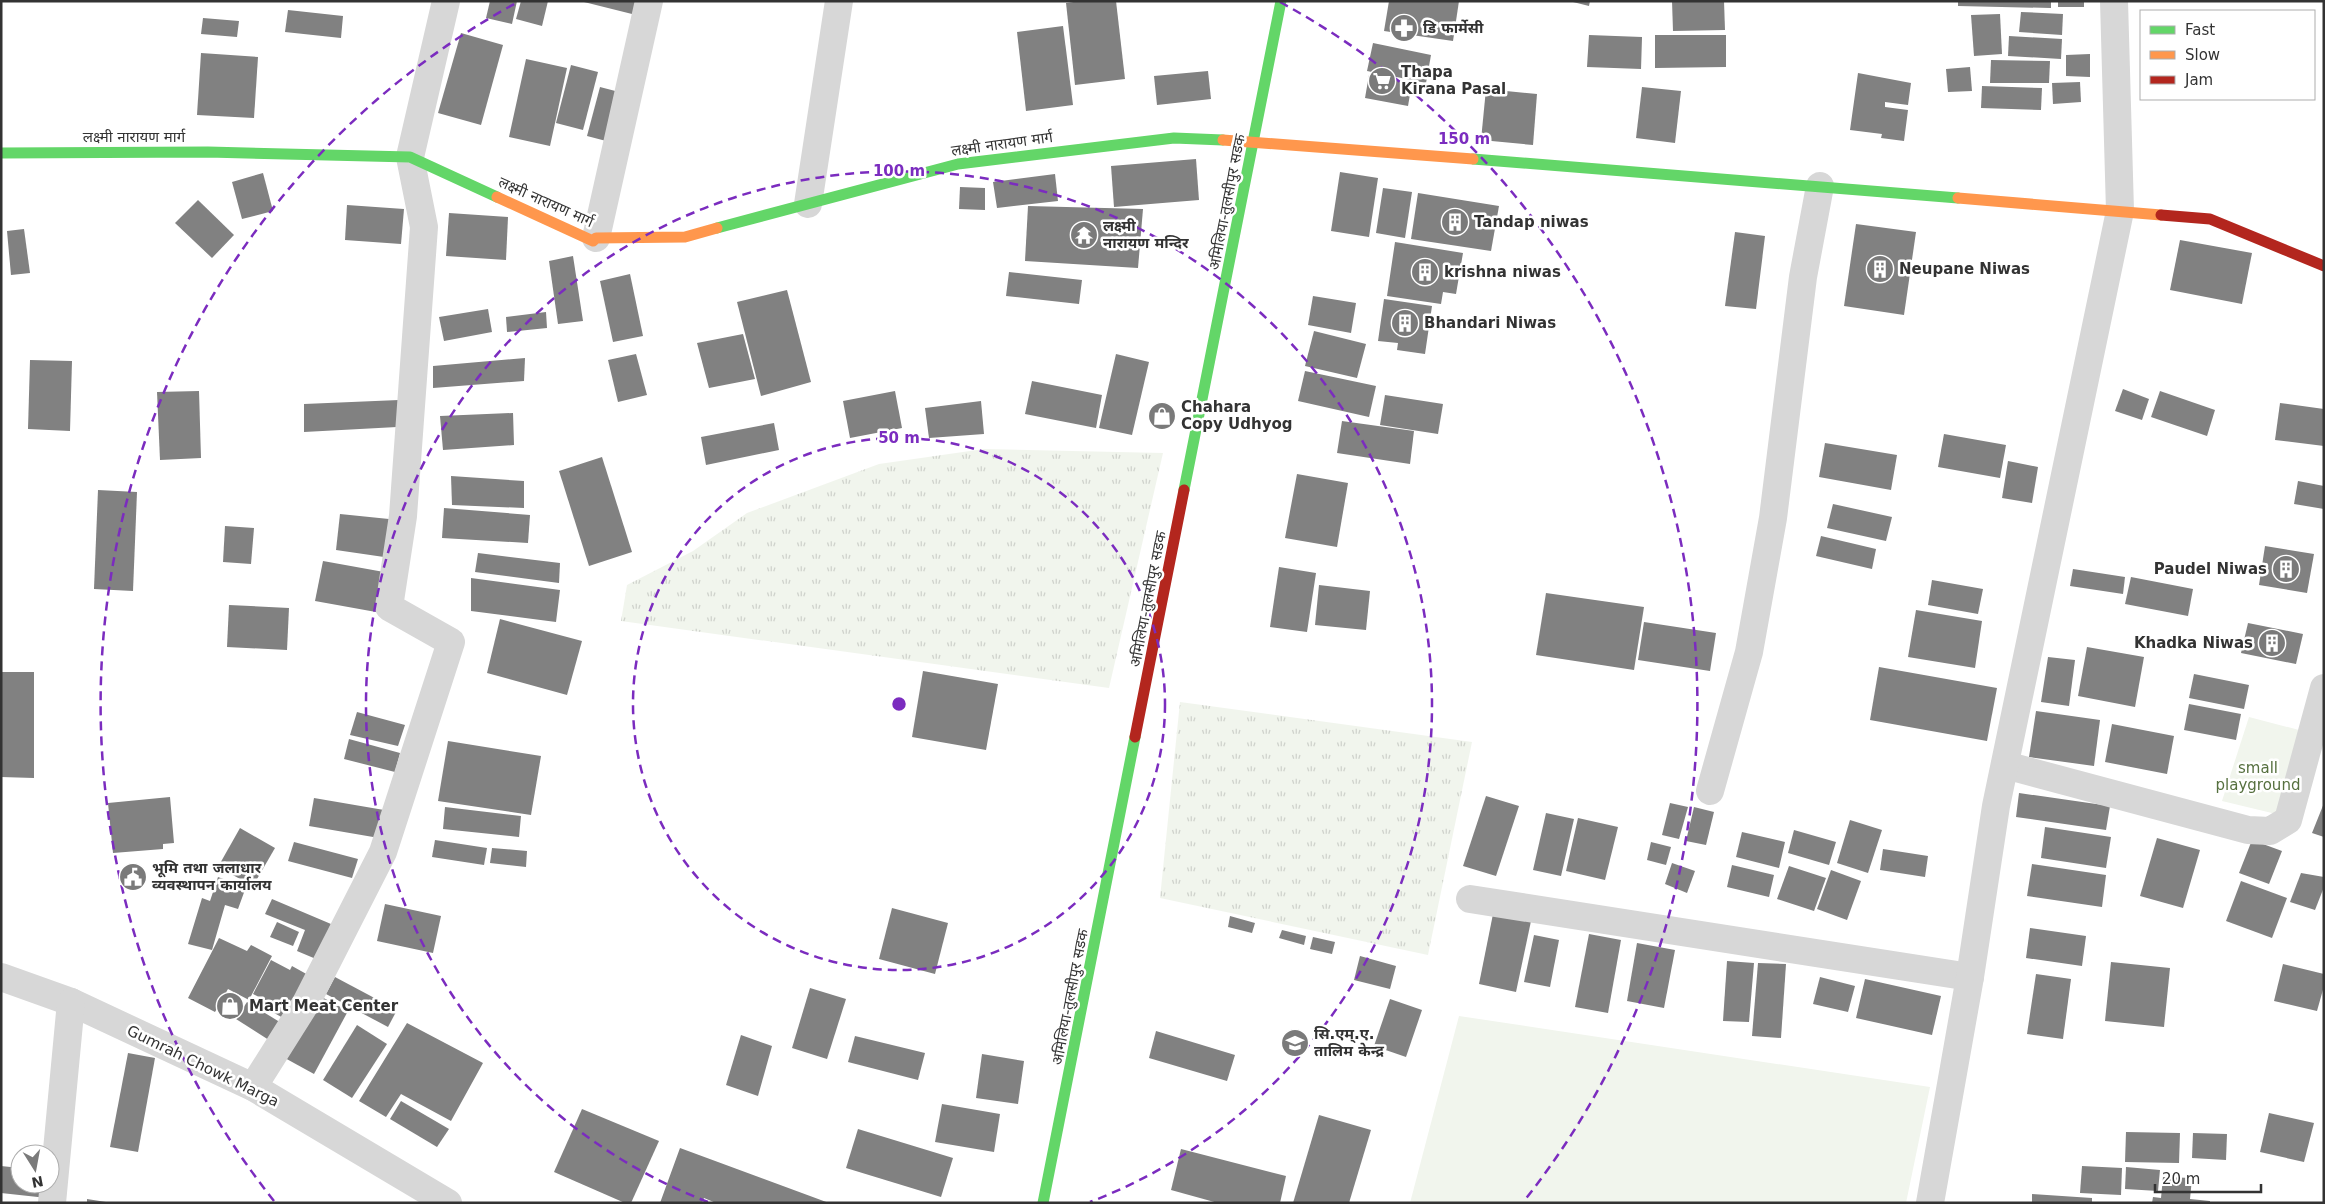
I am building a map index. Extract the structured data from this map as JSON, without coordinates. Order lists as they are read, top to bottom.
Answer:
{
  "streets": {
    "street": ["लक्ष्मी नारायण मार्ग", "अमिलिया-तुलसीपुर सडक", "Gumrah Chowk Marga"]
  },
  "crossings": [
    ["लक्ष्मी नारायण मार्ग", "अमिलिया-तुलसीपुर सडक"]
  ],
  "parks": ["small playground"],
  "places": {
    "pharmacy": ["डि फार्मेसी"],
    "supermarket": ["Thapa Kirana Pasal"],
    "building": [
      "Tandap niwas",
      "Neupane Niwas",
      "krishna niwas",
      "Bhandari Niwas",
      "Paudel Niwas",
      "Khadka Niwas"
    ],
    "temple": ["लक्ष्मी नारायण मन्दिर"],
    "shop": ["Chahara Copy Udhyog", "Mart Meat Center"],
    "public building": ["भूमि तथा जलाधार व्यवस्थापन कार्यालय"],
    "school or university": ["सि.एम्.ए. तालिम केन्द्र"]
  },
  "legend": ["Fast", "Slow", "Jam"],
  "scale_bar": "20 m",
  "north": "bottom",
  "rings": ["150 m", "100 m", "50 m"]
}
